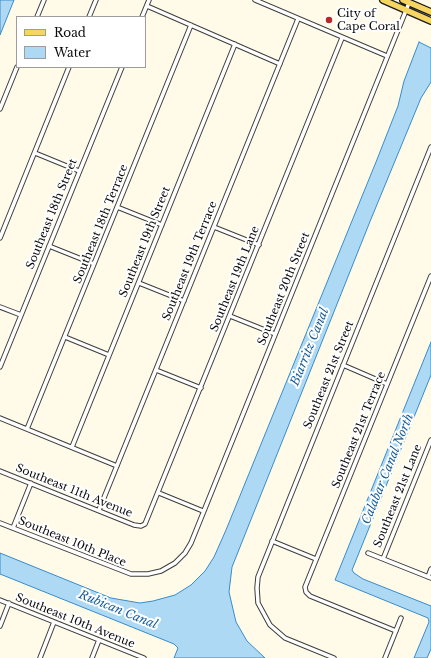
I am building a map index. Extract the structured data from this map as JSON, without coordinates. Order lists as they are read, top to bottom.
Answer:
{
  "streets": {
    "street": [
      "Southeast 18th Street",
      "Southeast 18th Terrace",
      "Southeast 19th Street",
      "Southeast 19th Terrace",
      "Southeast 19th Lane",
      "Southeast 20th Street",
      "Southeast 21st Street",
      "Southeast 21st Terrace",
      "Southeast 11th Avenue",
      "Southeast 21st Lane",
      "Southeast 10th Place",
      "Southeast 10th Avenue"
    ]
  },
  "crossings": [
    ["Southeast 19th Terrace", "Southeast 11th Avenue"],
    ["Southeast 19th Lane", "Southeast 11th Avenue"],
    ["Southeast 20th Street", "Southeast 10th Place"]
  ],
  "water": ["Biarritz Canal", "Calabar Canal North", "Rubican Canal"],
  "places": ["City of Cape Coral"],
  "legend": ["Road", "Water"]
}
